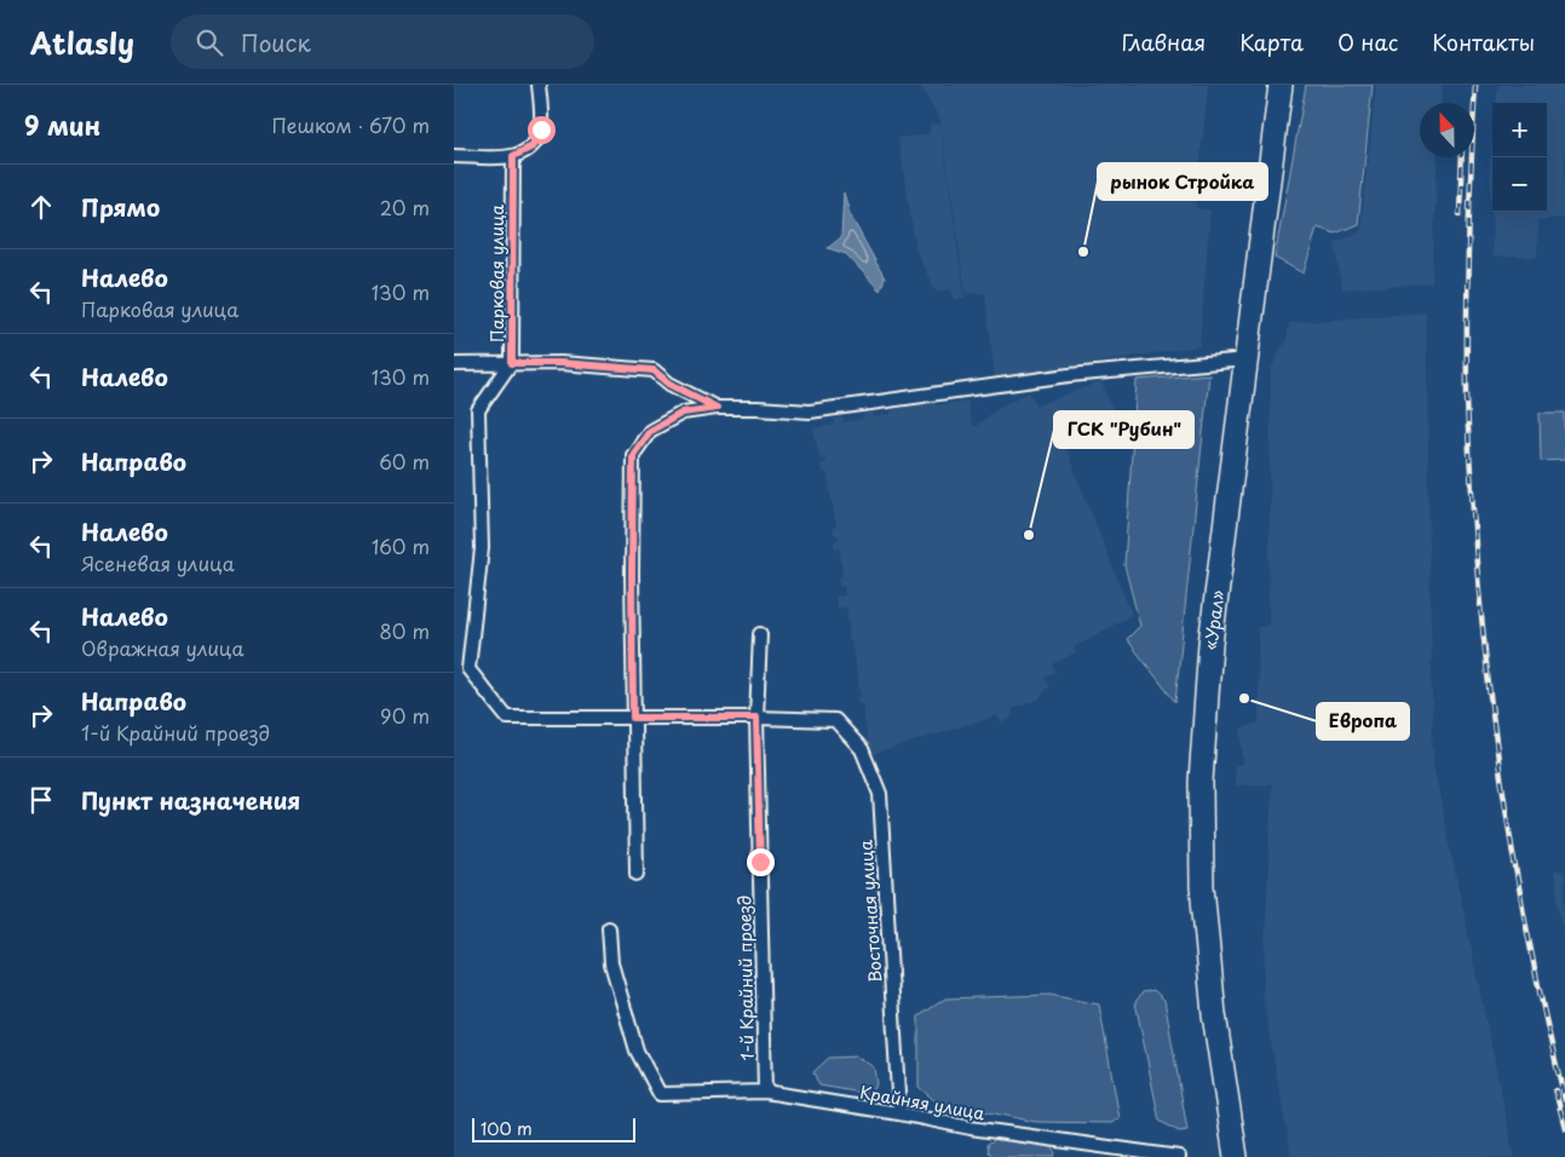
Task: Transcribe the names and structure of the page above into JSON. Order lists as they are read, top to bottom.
{
  "streets": {
    "highway": ["«Урал»"],
    "street": [
      "Парковая улица",
      "Восточная улица",
      "1-й Крайний проезд",
      "Крайняя улица"
    ]
  },
  "crossings": [
    ["Восточная улица", "1-й Крайний проезд"],
    ["Восточная улица", "Крайняя улица"],
    ["1-й Крайний проезд", "Крайняя улица"]
  ],
  "places": ["рынок Стройка", "ГСК \"Рубин\"", "Европа"],
  "scale_bar": "100 m",
  "north": "top",
  "page": {
    "header": "Atlasly",
    "search": "Поиск",
    "nav": [
      "Главная",
      "Карта",
      "О нас",
      "Контакты"
    ],
    "heading": ["9 мин", "Пешком · 670 m"],
    "map_buttons": ["+", "−"],
    "list": [
      ["Прямо", "20 m"],
      ["Налево", "Парковая улица", "130 m"],
      ["Налево", "130 m"],
      ["Направо", "60 m"],
      ["Налево", "Ясеневая улица", "160 m"],
      ["Налево", "Овражная улица", "80 m"],
      ["Направо", "1-й Крайний проезд", "90 m"],
      "Пункт назначения"
    ],
    "scale": "100 m"
  }
}
